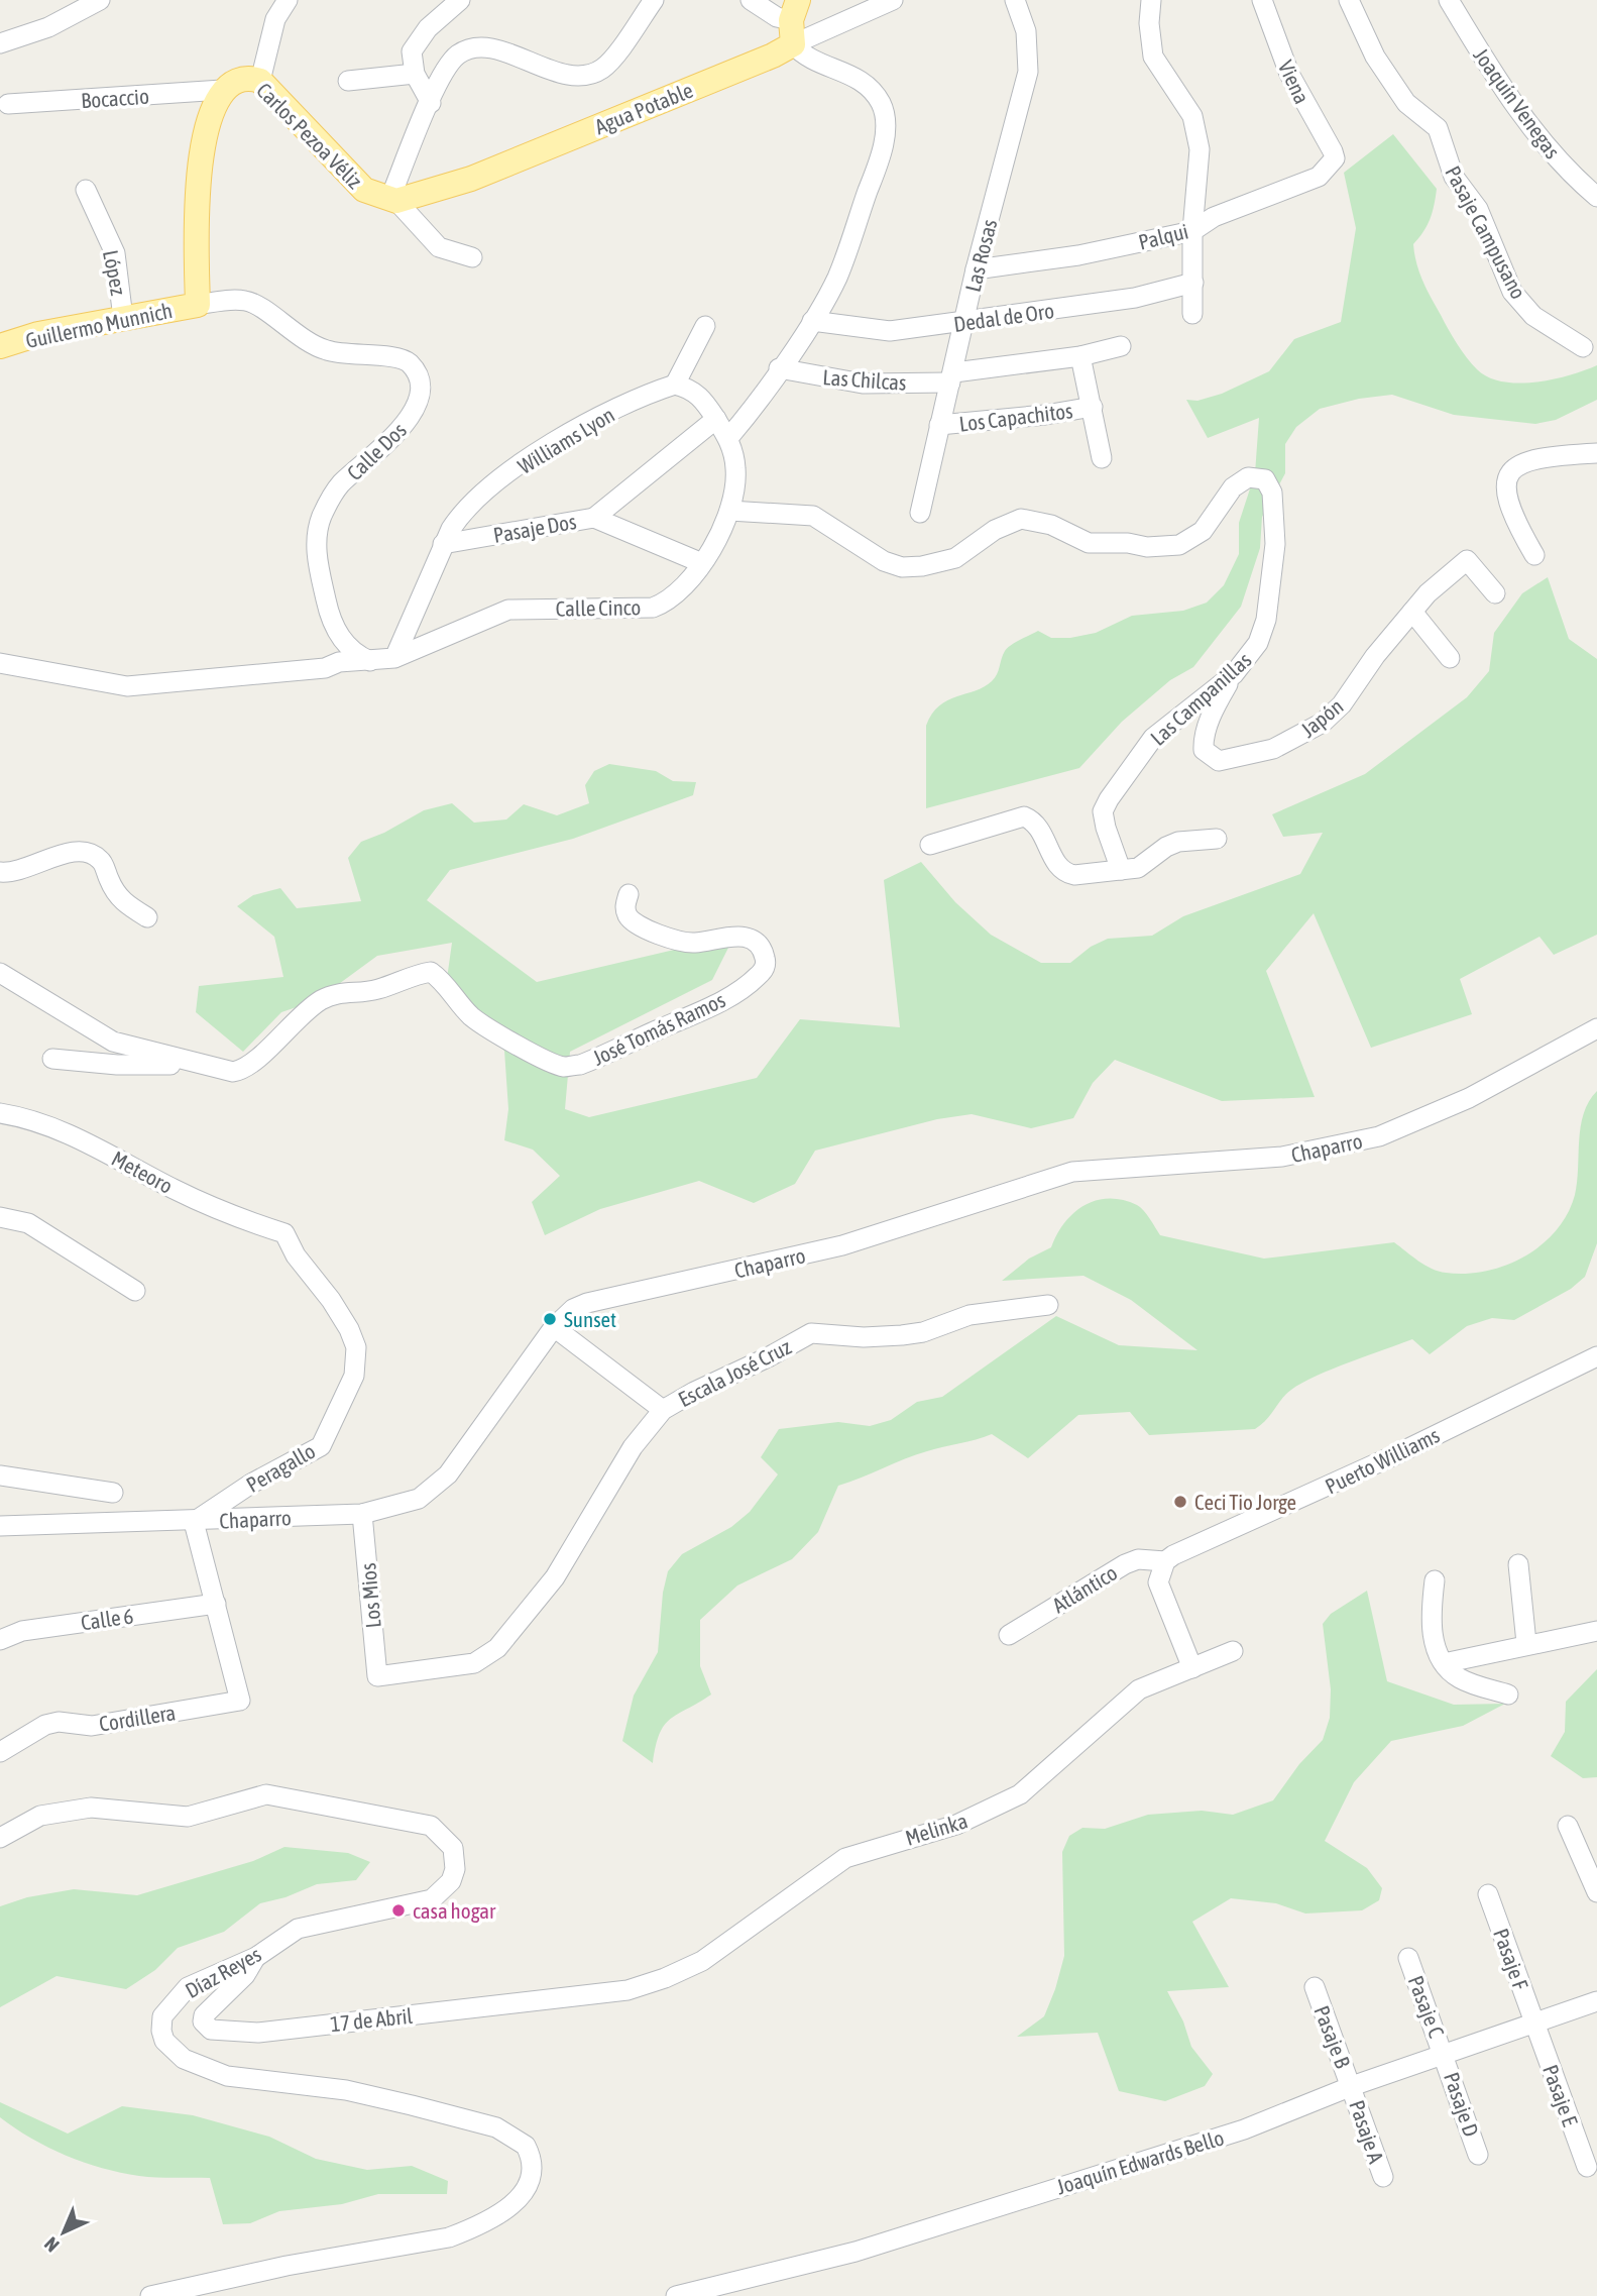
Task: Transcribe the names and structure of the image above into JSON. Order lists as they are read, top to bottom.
{
  "streets": {
    "main road": ["Agua Potable", "Carlos Pezoa Véliz", "Guillermo Munnich"],
    "street": [
      "Viena",
      "Bocaccio",
      "Joaquín Venegas",
      "Pasaje Campusano",
      "Palqui",
      "Las Rosas",
      "López",
      "Dedal de Oro",
      "Las Chilcas",
      "Los Capachitos",
      "Williams Lyon",
      "Calle Dos",
      "Pasaje Dos",
      "Calle Cinco",
      "Las Campanillas",
      "Japón",
      "José Tomás Ramos",
      "Chaparro",
      "Meteoro",
      "Escala José Cruz",
      "Puerto Williams",
      "Peragallo",
      "Atlántico",
      "Los Mios",
      "Calle 6",
      "Cordillera",
      "Melinka",
      "Pasaje F",
      "Díaz Reyes",
      "Pasaje C",
      "17 de Abril",
      "Pasaje B",
      "Pasaje E",
      "Pasaje D",
      "Pasaje A",
      "Joaquín Edwards Bello"
    ]
  },
  "crossings": [
    ["Viena", "Palqui"],
    ["Bocaccio", "Carlos Pezoa Véliz"],
    ["Agua Potable", "Carlos Pezoa Véliz"],
    ["Carlos Pezoa Véliz", "Guillermo Munnich"],
    ["Carlos Pezoa Véliz", "Calle Dos"],
    ["Palqui", "Las Rosas"],
    ["Las Rosas", "Dedal de Oro"],
    ["Las Rosas", "Las Chilcas"],
    ["Las Rosas", "Los Capachitos"],
    ["López", "Guillermo Munnich"],
    ["Guillermo Munnich", "Calle Dos"],
    ["Williams Lyon", "Pasaje Dos"],
    ["Williams Lyon", "Calle Cinco"],
    ["Pasaje Dos", "Calle Cinco"],
    ["Calle Cinco", "Las Campanillas"],
    ["Las Campanillas", "Japón"],
    ["Chaparro", "Peragallo"],
    ["Chaparro", "Los Mios"],
    ["Meteoro", "Peragallo"],
    ["Escala José Cruz", "Los Mios"],
    ["Puerto Williams", "Atlántico"],
    ["Calle 6", "Cordillera"],
    ["Melinka", "17 de Abril"],
    ["Pasaje F", "Pasaje E"],
    ["Pasaje F", "Joaquín Edwards Bello"],
    ["Díaz Reyes", "17 de Abril"],
    ["Pasaje C", "Pasaje D"],
    ["Pasaje C", "Joaquín Edwards Bello"],
    ["Pasaje B", "Pasaje A"],
    ["Pasaje B", "Joaquín Edwards Bello"],
    ["Pasaje E", "Joaquín Edwards Bello"],
    ["Pasaje D", "Joaquín Edwards Bello"],
    ["Pasaje A", "Joaquín Edwards Bello"]
  ],
  "places": ["Sunset", "Ceci Tio Jorge", "casa hogar"],
  "north": "bottom left"
}
